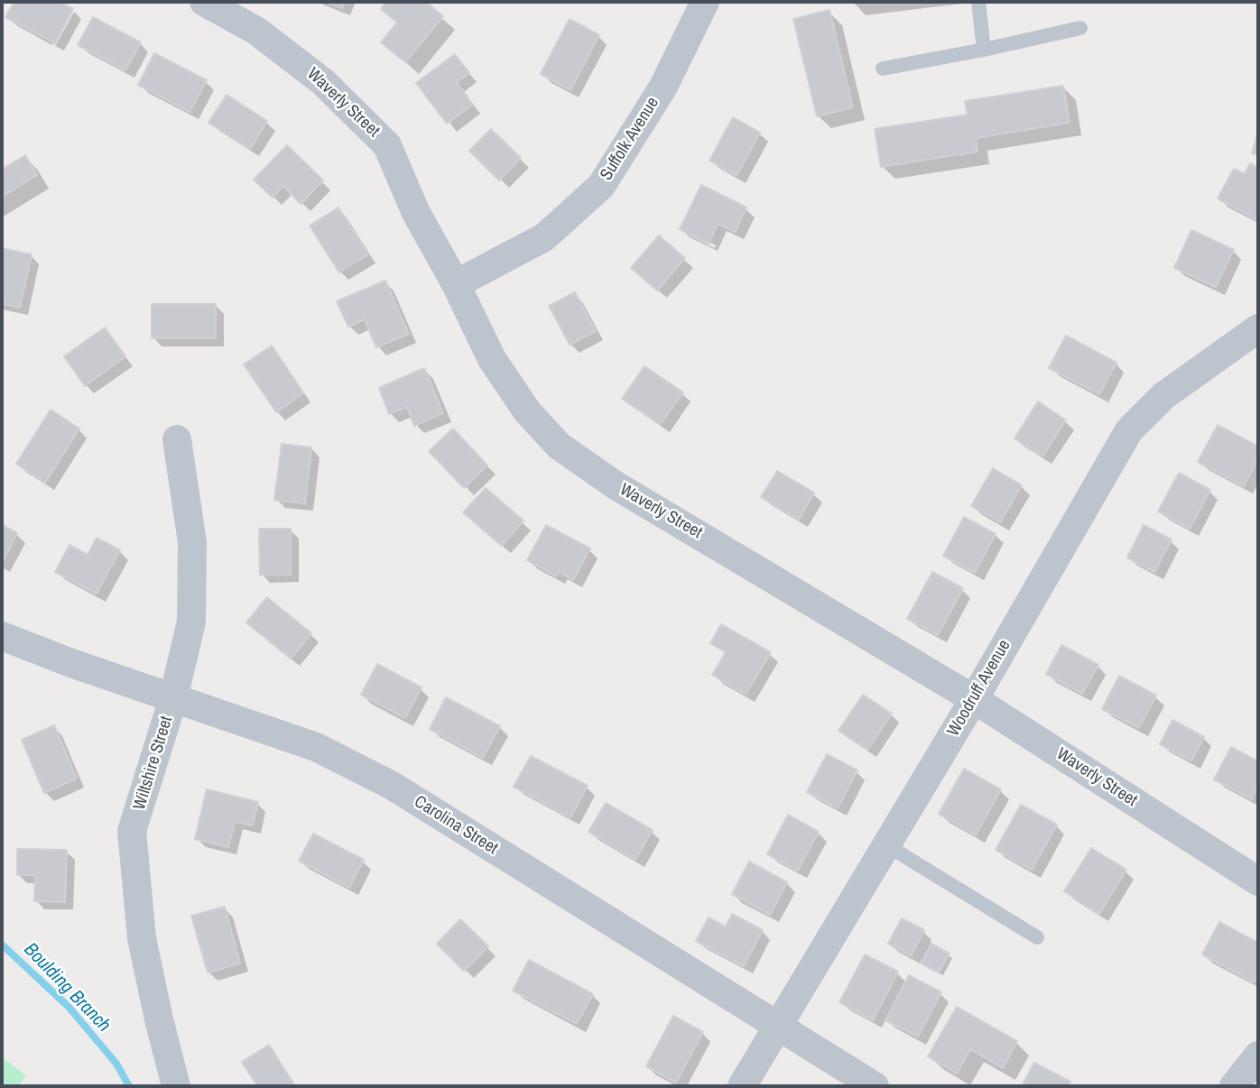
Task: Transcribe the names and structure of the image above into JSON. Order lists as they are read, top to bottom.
{
  "streets": {
    "street": [
      "Waverly Street",
      "Suffolk Avenue",
      "Woodruff Avenue",
      "Wiltshire Street",
      "Carolina Street"
    ]
  },
  "crossings": [
    ["Waverly Street", "Suffolk Avenue"],
    ["Waverly Street", "Woodruff Avenue"],
    ["Woodruff Avenue", "Carolina Street"],
    ["Wiltshire Street", "Carolina Street"]
  ],
  "water": ["Boulding Branch"]
}
